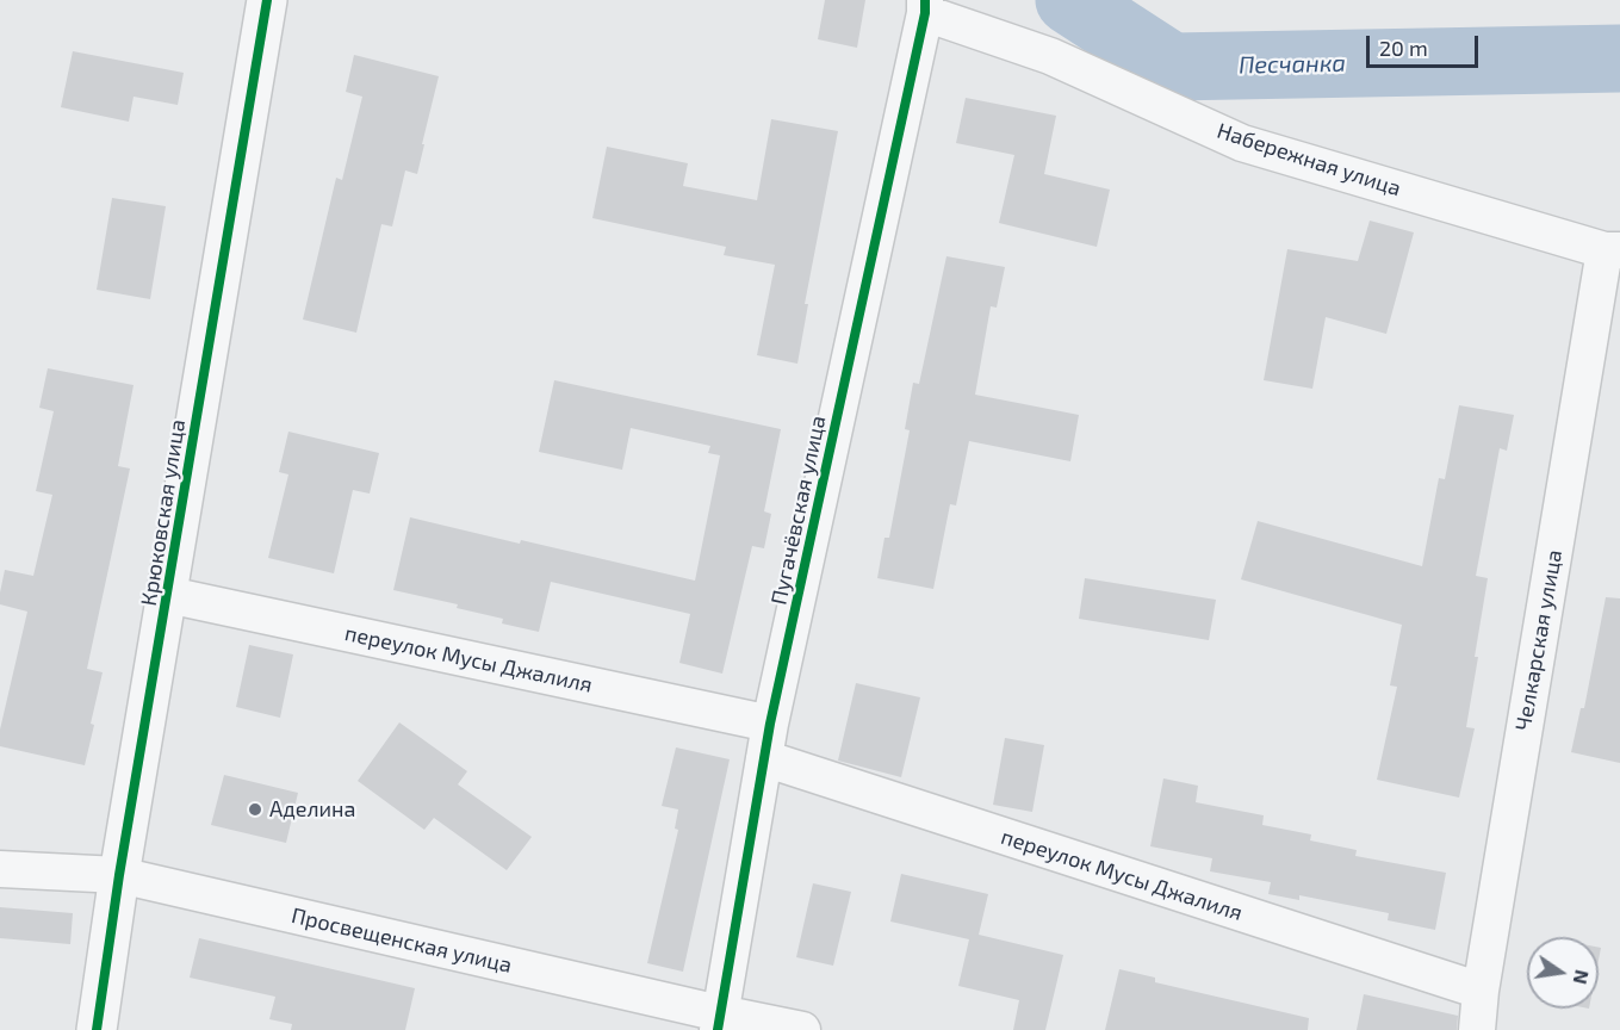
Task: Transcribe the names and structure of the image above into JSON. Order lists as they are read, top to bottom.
{
  "streets": {
    "street": [
      "Набережная улица",
      "Пугачёвская улица",
      "Крюковская улица",
      "Челкарская улица",
      "переулок Мусы Джалиля",
      "Просвещенская улица"
    ]
  },
  "crossings": [
    ["Набережная улица", "Пугачёвская улица"],
    ["Набережная улица", "Челкарская улица"],
    ["Пугачёвская улица", "переулок Мусы Джалиля"],
    ["Пугачёвская улица", "Просвещенская улица"],
    ["Крюковская улица", "переулок Мусы Джалиля"],
    ["Крюковская улица", "Просвещенская улица"],
    ["Челкарская улица", "переулок Мусы Джалиля"]
  ],
  "water": ["Песчанка"],
  "places": ["Аделина"],
  "scale_bar": "20 m",
  "north": "right"
}
